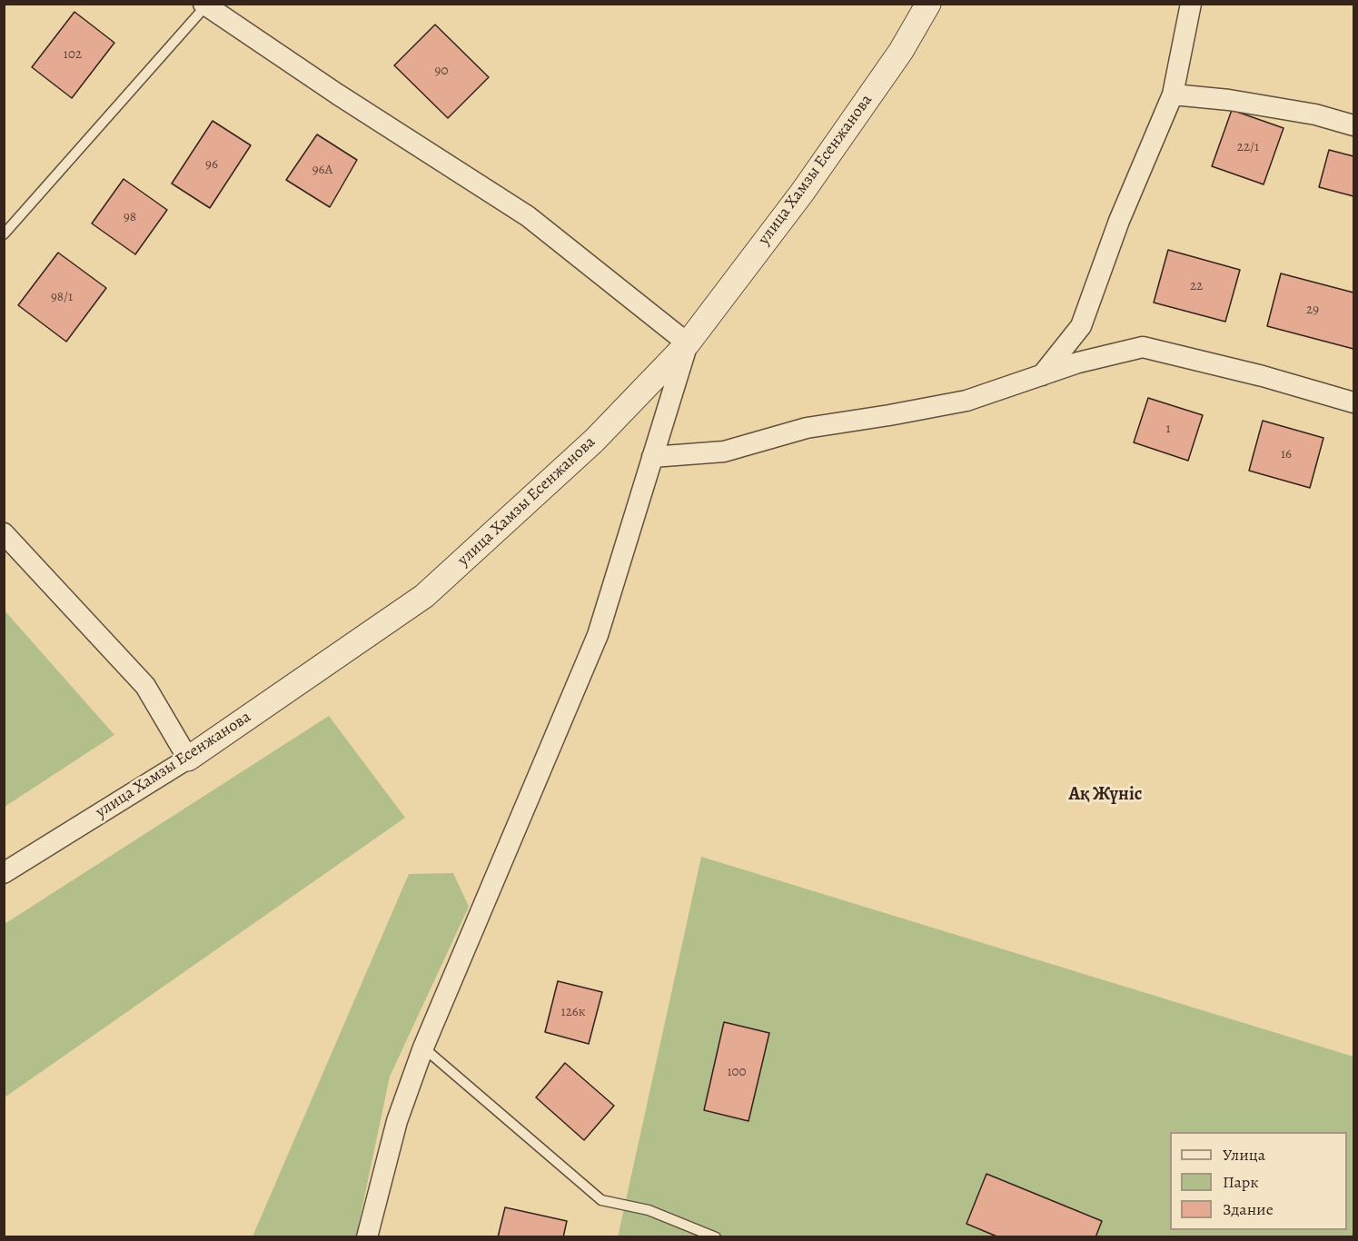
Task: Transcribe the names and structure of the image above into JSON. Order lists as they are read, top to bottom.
{
  "streets": {
    "street": ["улица Хамзы Есенжанова"]
  },
  "districts": ["Ақ Жүніс"],
  "house_numbers": [
    "102",
    "90",
    "22/1",
    "96",
    "96А",
    "98",
    "22",
    "98/1",
    "29",
    "1",
    "16",
    "126к",
    "100"
  ],
  "legend": ["Улица", "Парк", "Здание"]
}
